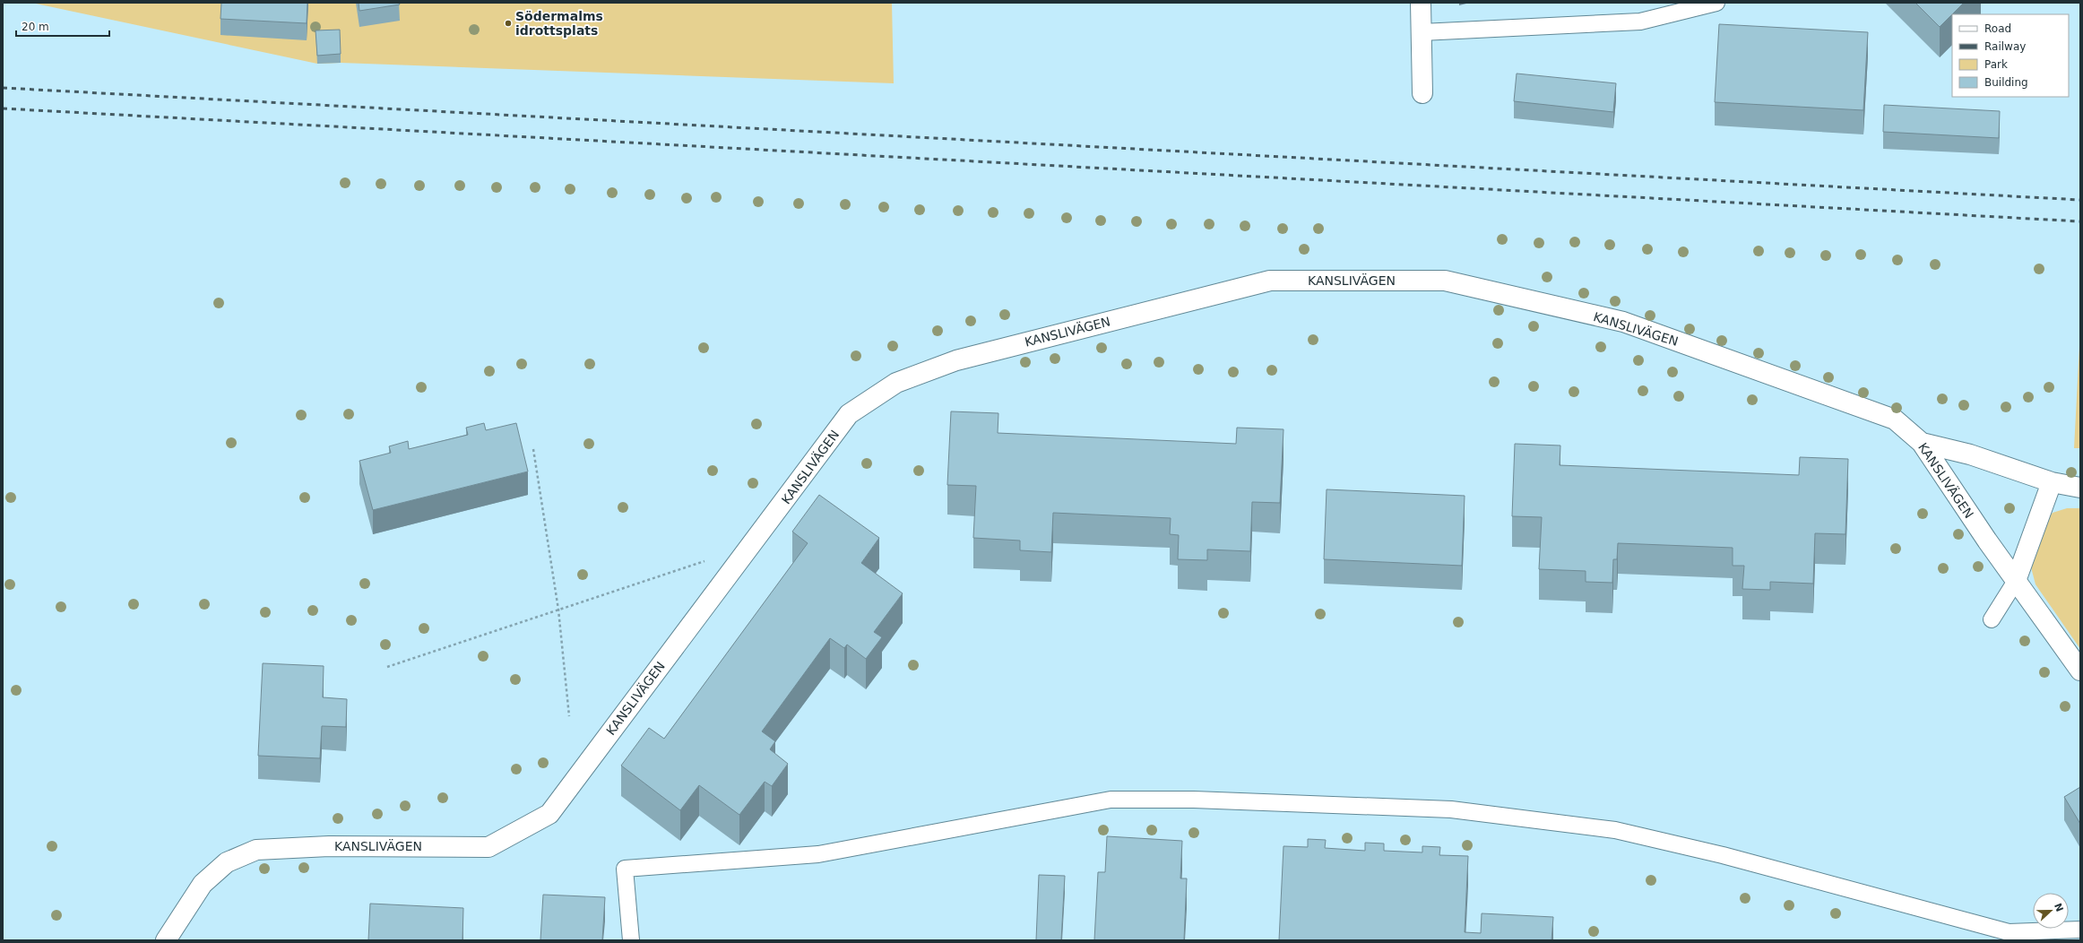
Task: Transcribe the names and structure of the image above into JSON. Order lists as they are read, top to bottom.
{
  "streets": {
    "street": ["KANSLIVÄGEN"]
  },
  "places": ["Södermalms idrottsplats"],
  "legend": [
    "Road",
    "Railway",
    "Park",
    "Building"
  ],
  "scale_bar": "20 m",
  "north": "right"
}
